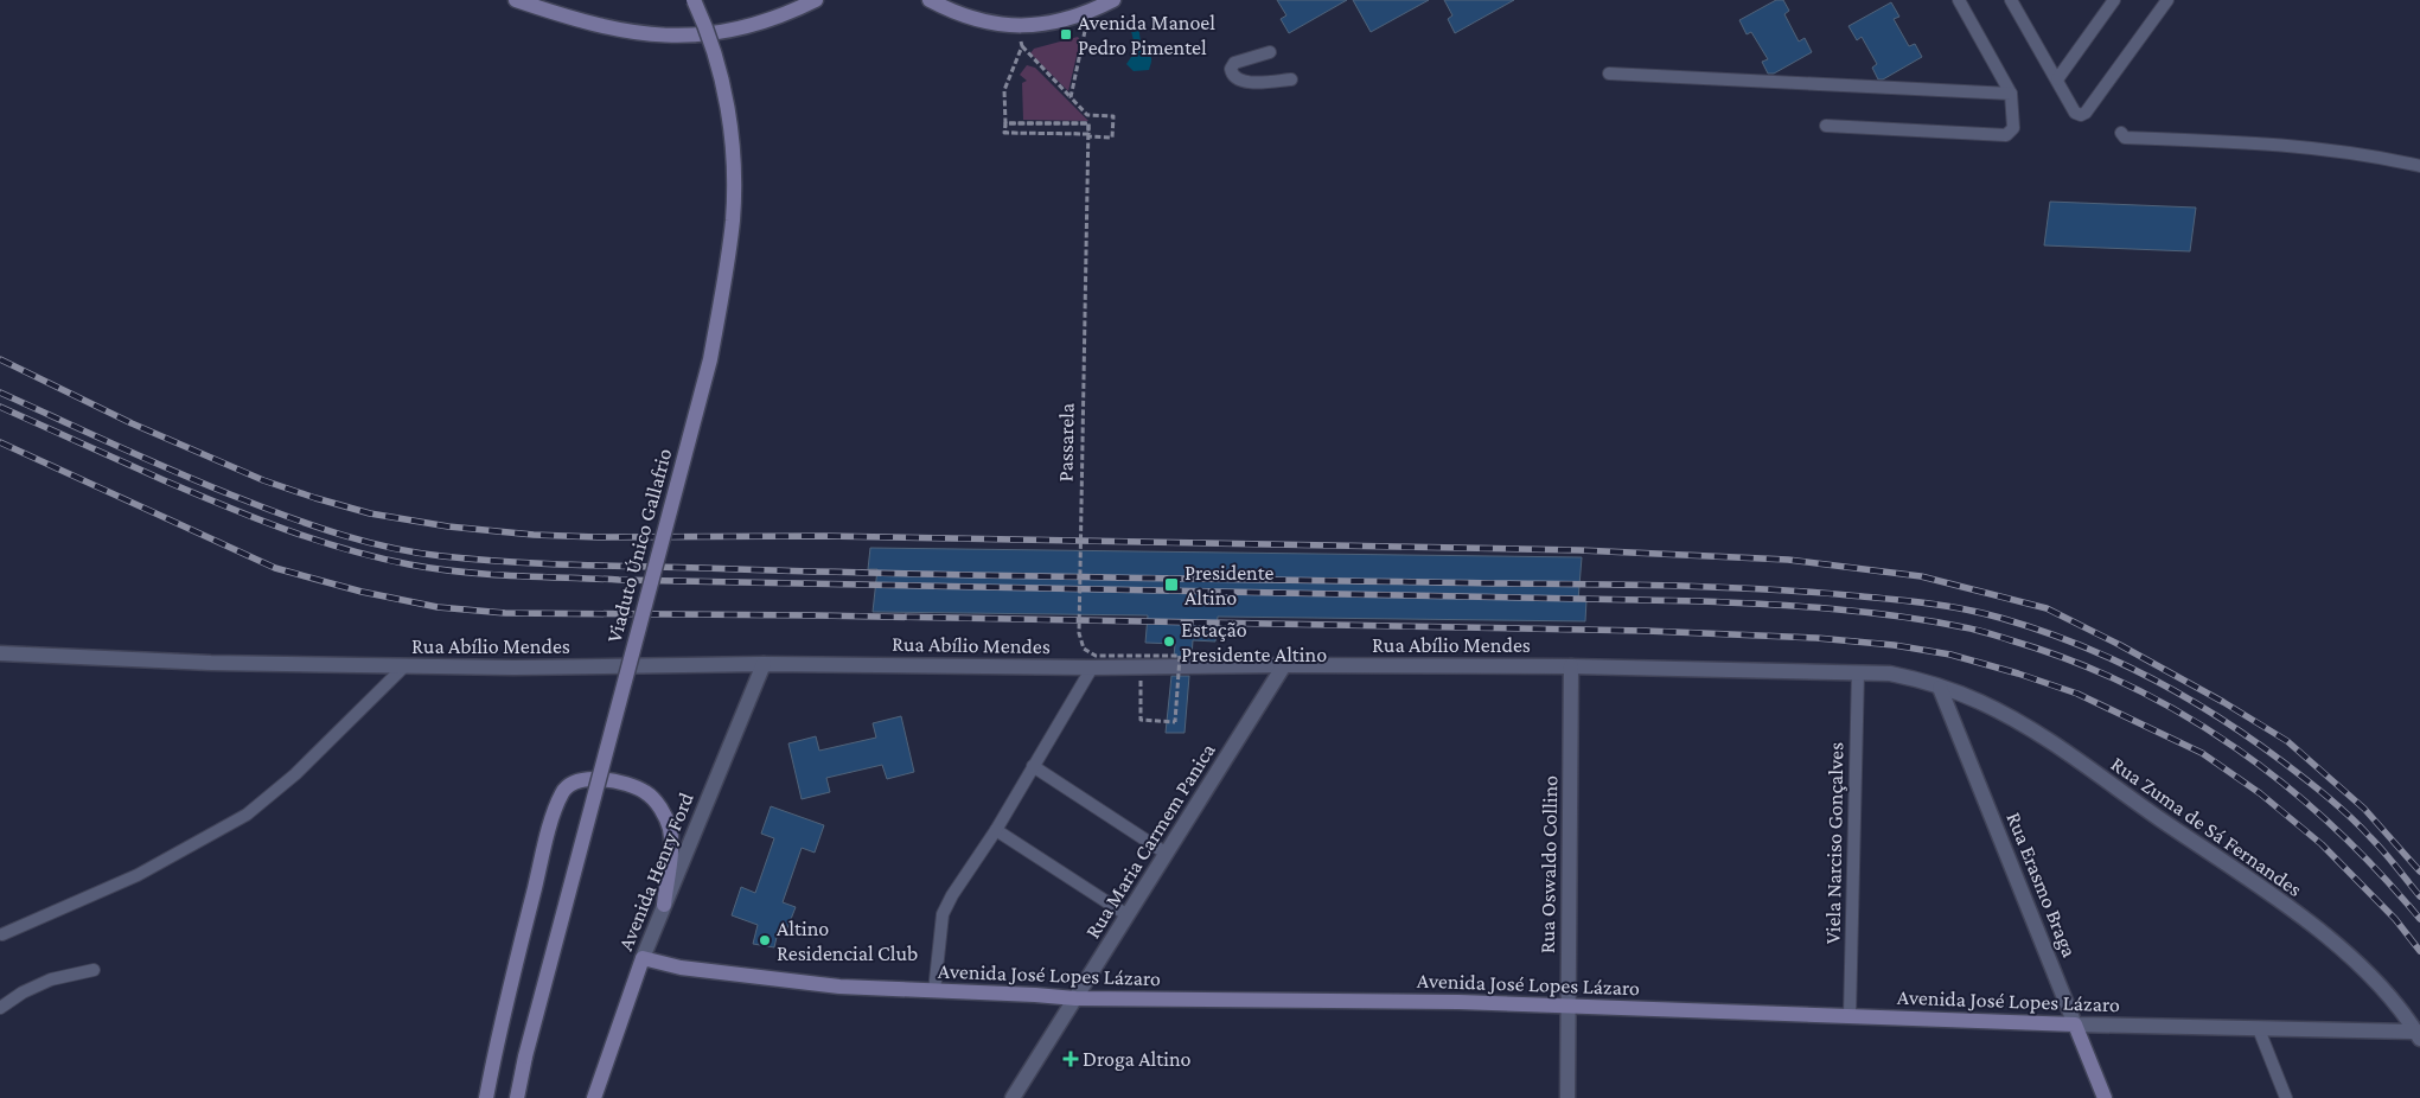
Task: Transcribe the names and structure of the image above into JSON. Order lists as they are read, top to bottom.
{
  "streets": {
    "main road": [
      "Viaduto Único Gallafrio",
      "Avenida Henry Ford",
      "Rua Erasmo Braga",
      "Avenida José Lopes Lázaro"
    ],
    "street": [
      "Rua Abílio Mendes",
      "Rua Zuma de Sá Fernandes",
      "Rua Maria Carmem Panica",
      "Rua Oswaldo Collino"
    ],
    "lane": ["Viela Narciso Gonçalves"],
    "path": ["Passarela"]
  },
  "crossings": [
    ["Passarela", "Rua Abílio Mendes"],
    ["Rua Abílio Mendes", "Rua Zuma de Sá Fernandes"],
    ["Rua Abílio Mendes", "Rua Maria Carmem Panica"],
    ["Rua Abílio Mendes", "Viela Narciso Gonçalves"],
    ["Rua Abílio Mendes", "Rua Oswaldo Collino"],
    ["Rua Abílio Mendes", "Avenida Henry Ford"],
    ["Rua Abílio Mendes", "Rua Erasmo Braga"],
    ["Rua Zuma de Sá Fernandes", "Rua Erasmo Braga"],
    ["Rua Zuma de Sá Fernandes", "Avenida José Lopes Lázaro"],
    ["Rua Maria Carmem Panica", "Avenida José Lopes Lázaro"],
    ["Viela Narciso Gonçalves", "Avenida José Lopes Lázaro"],
    ["Rua Oswaldo Collino", "Avenida José Lopes Lázaro"],
    ["Avenida Henry Ford", "Avenida José Lopes Lázaro"],
    ["Rua Erasmo Braga", "Avenida José Lopes Lázaro"]
  ],
  "places": {
    "transit": ["Avenida Manoel Pedro Pimentel", "Presidente Altino"],
    "other": ["Estação Presidente Altino", "Altino Residencial Club"],
    "health": ["Droga Altino"]
  }
}
